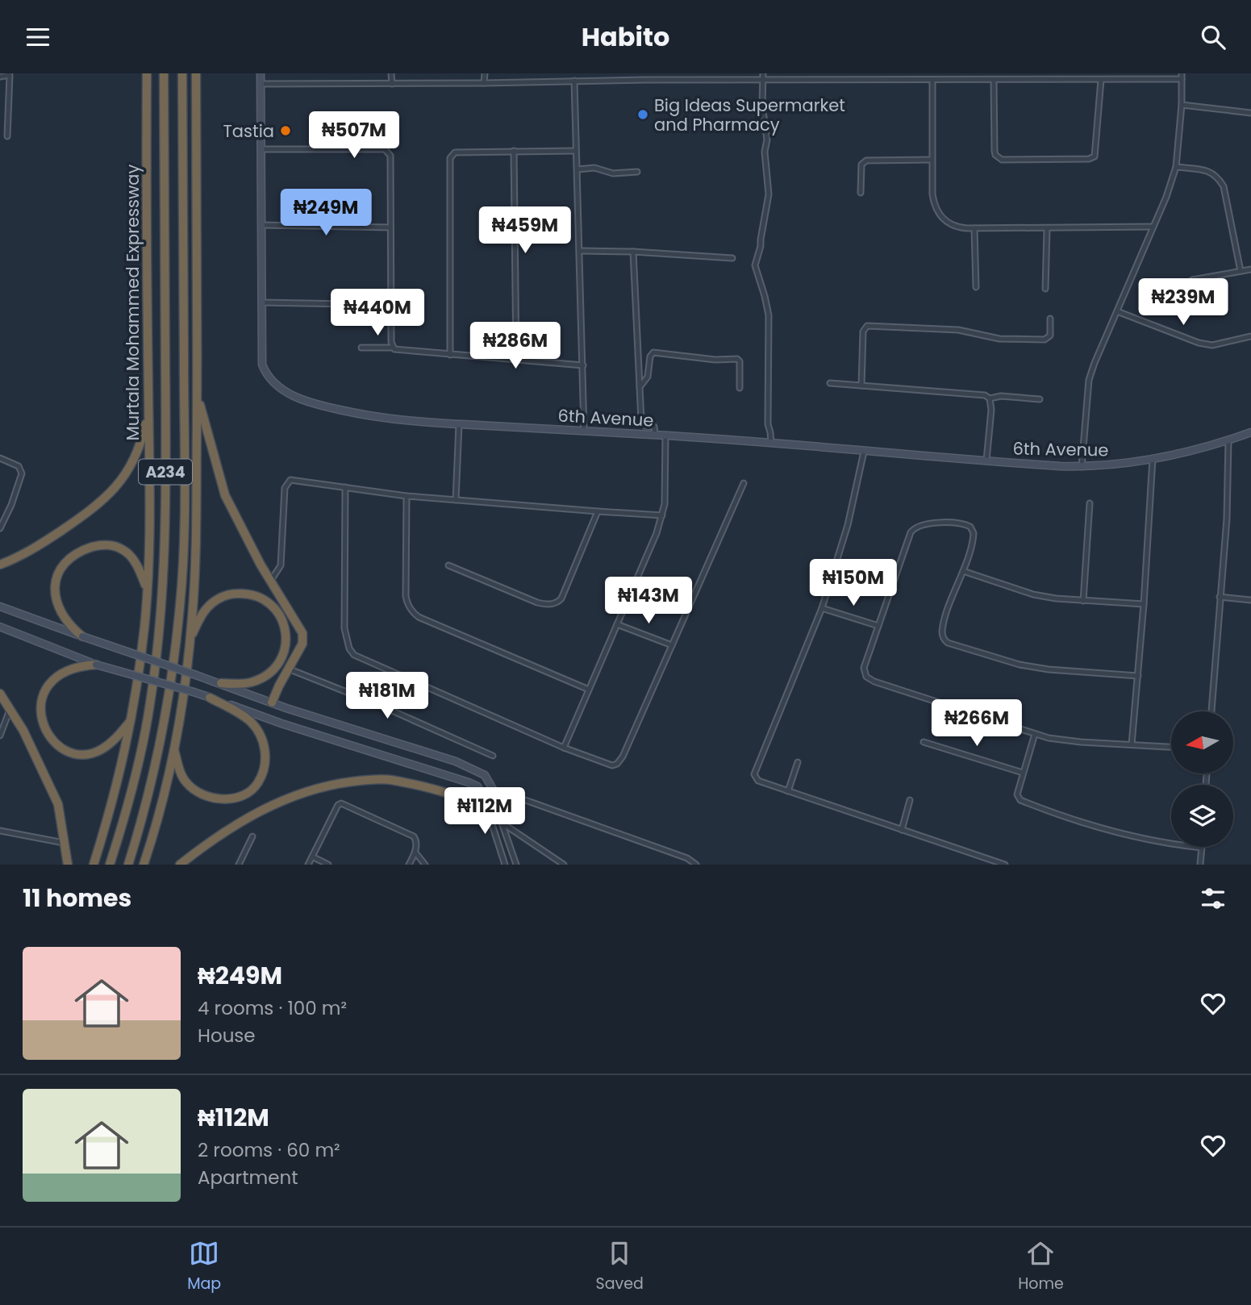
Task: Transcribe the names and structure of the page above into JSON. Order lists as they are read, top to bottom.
{
  "streets": {
    "highway": ["Murtala Mohammed Expressway", "A234"],
    "street": ["6th Avenue"]
  },
  "places": ["Big Ideas Supermarket and Pharmacy", "Tastia"],
  "north": "left",
  "page": {
    "header": "Habito",
    "price": [
      "₦507M",
      "₦249M",
      "₦459M",
      "₦239M",
      "₦440M",
      "₦286M",
      "₦150M",
      "₦143M",
      "₦181M",
      "₦266M",
      "₦112M"
    ],
    "heading": "11 homes",
    "list": [
      {
        "name": "₦249M",
        "note": "4 rooms · 100 m² · House"
      },
      {
        "name": "₦112M",
        "note": "2 rooms · 60 m² · Apartment"
      }
    ],
    "tabs": ["Map", "Saved", "Home"]
  }
}
